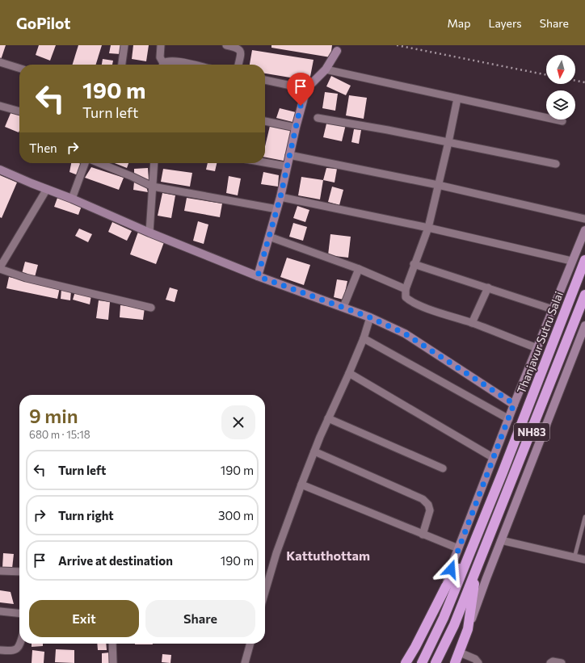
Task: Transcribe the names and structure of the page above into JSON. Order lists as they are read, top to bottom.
{
  "streets": {
    "highway": ["Thanjavur Sutru Salai", "NH83"]
  },
  "crossings": [
    ["Thanjavur Sutru Salai", "NH83"]
  ],
  "districts": ["Kattuthottam"],
  "north": "bottom",
  "page": {
    "header": "GoPilot",
    "nav": ["Map", "Layers", "Share"],
    "turn": ["190 m", "Turn left"],
    "then": "Then",
    "heading": ["9 min", "680 m · 15:18"],
    "list": [
      {
        "name": "Turn left",
        "value": "190 m"
      },
      {
        "name": "Turn right",
        "value": "300 m"
      },
      {
        "name": "Arrive at destination",
        "value": "190 m"
      }
    ],
    "buttons": ["Exit", "Share"]
  }
}
